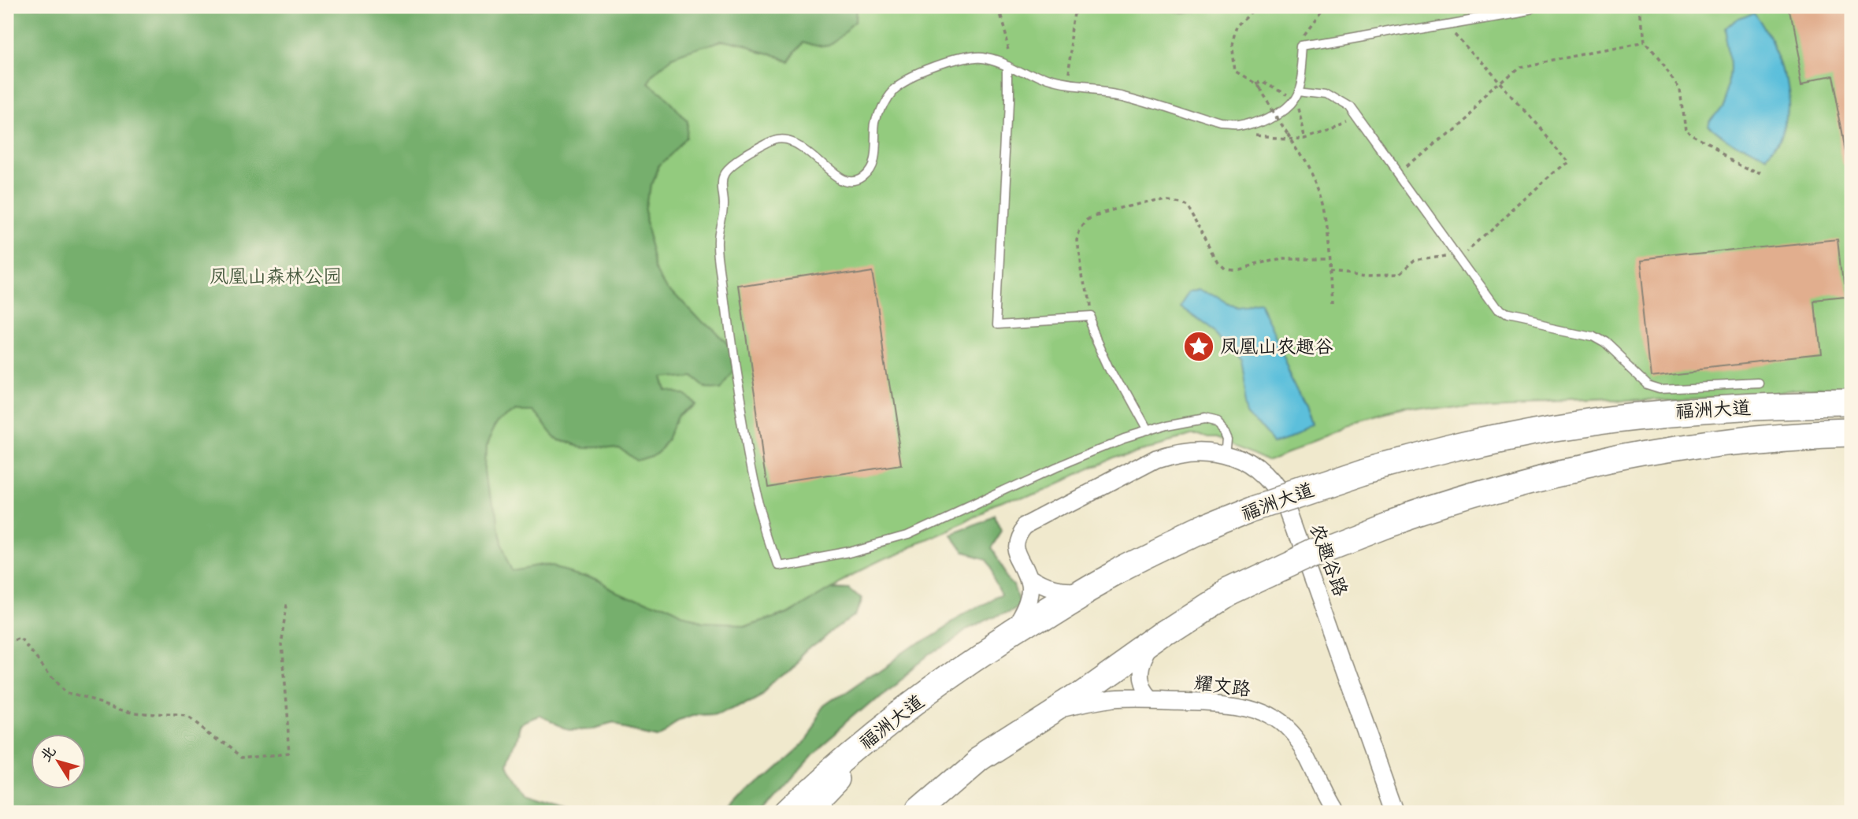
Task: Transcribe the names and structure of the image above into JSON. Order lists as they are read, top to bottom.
{
  "streets": {
    "main road": ["福洲大道"],
    "street": ["农趣谷路", "耀文路"]
  },
  "crossings": [
    ["福洲大道", "耀文路"]
  ],
  "parks": ["凤凰山森林公园"],
  "places": {
    "place": ["凤凰山农趣谷"]
  },
  "north": "top left"
}
